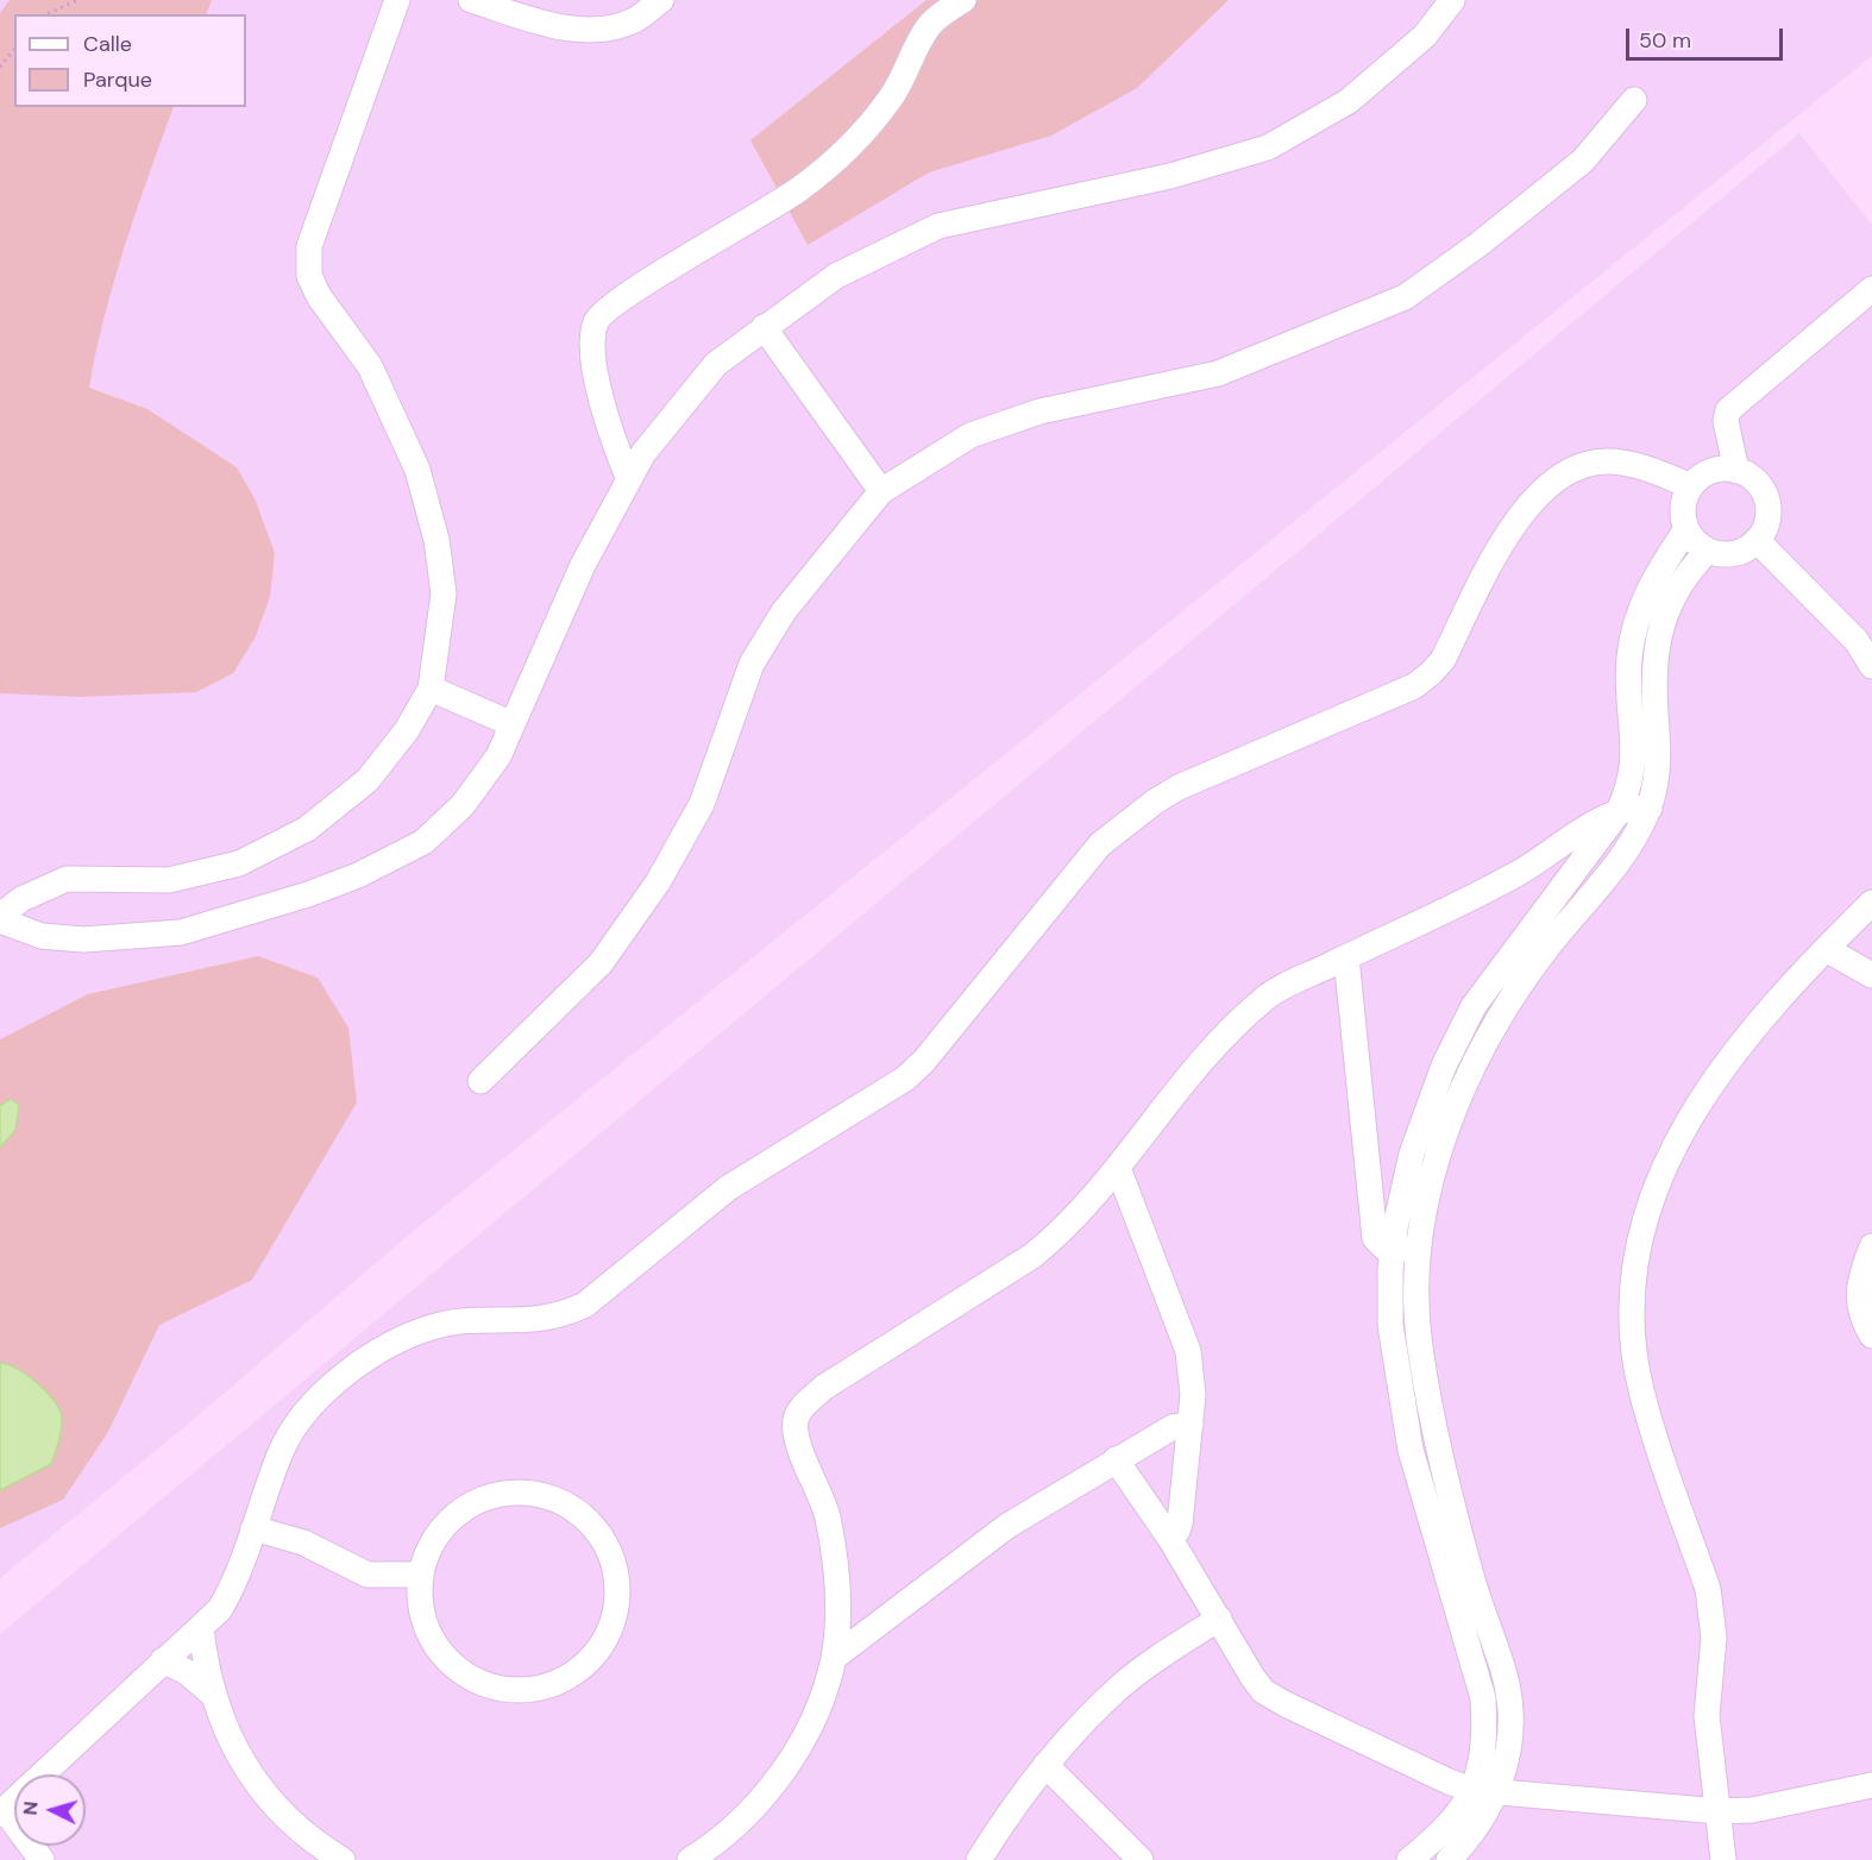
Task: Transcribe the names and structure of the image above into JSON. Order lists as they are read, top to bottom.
{
  "legend": ["Calle", "Parque"],
  "scale_bar": "50 m",
  "north": "left"
}
